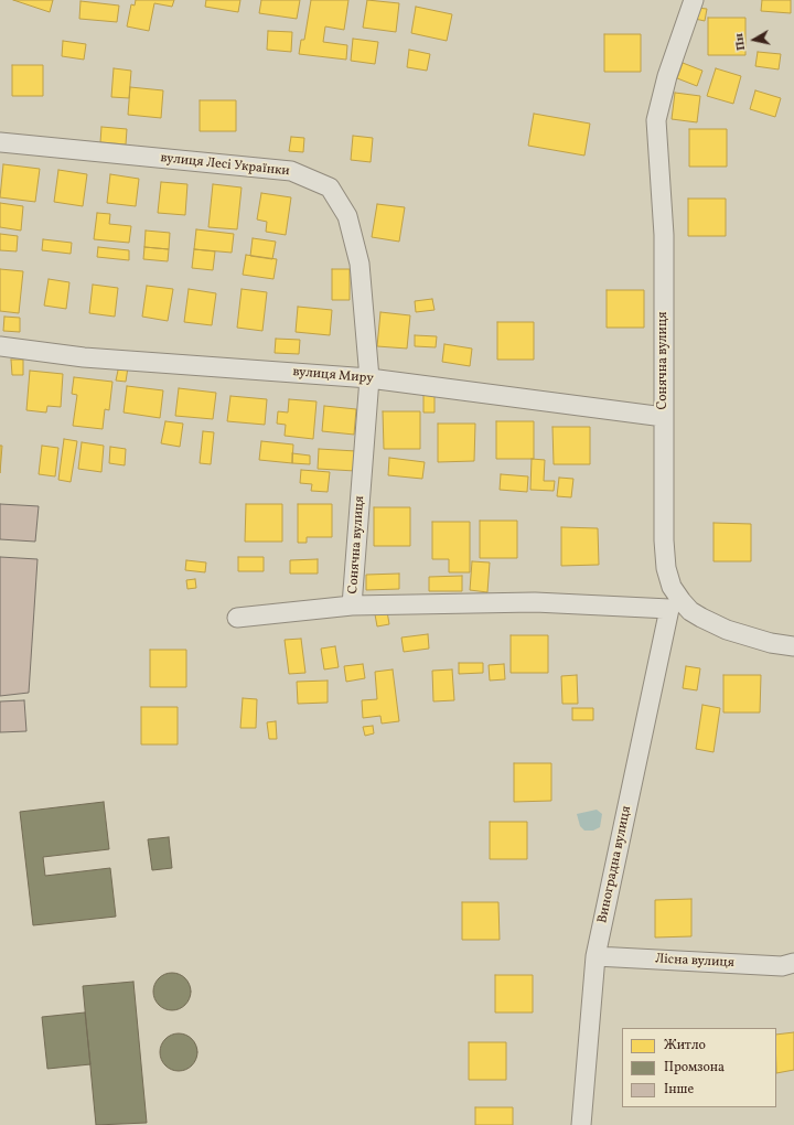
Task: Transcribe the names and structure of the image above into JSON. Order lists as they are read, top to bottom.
{
  "streets": {
    "street": [
      "вулиця Лесі Українки",
      "Сонячна вулиця",
      "вулиця Миру",
      "Виноградна вулиця",
      "Лісна вулиця"
    ]
  },
  "crossings": [
    ["вулиця Лесі Українки", "Сонячна вулиця"],
    ["вулиця Лесі Українки", "вулиця Миру"],
    ["Сонячна вулиця", "вулиця Миру"],
    ["Сонячна вулиця", "Виноградна вулиця"],
    ["Виноградна вулиця", "Лісна вулиця"]
  ],
  "legend": ["Житло", "Промзона", "Інше"],
  "north": "left"
}
